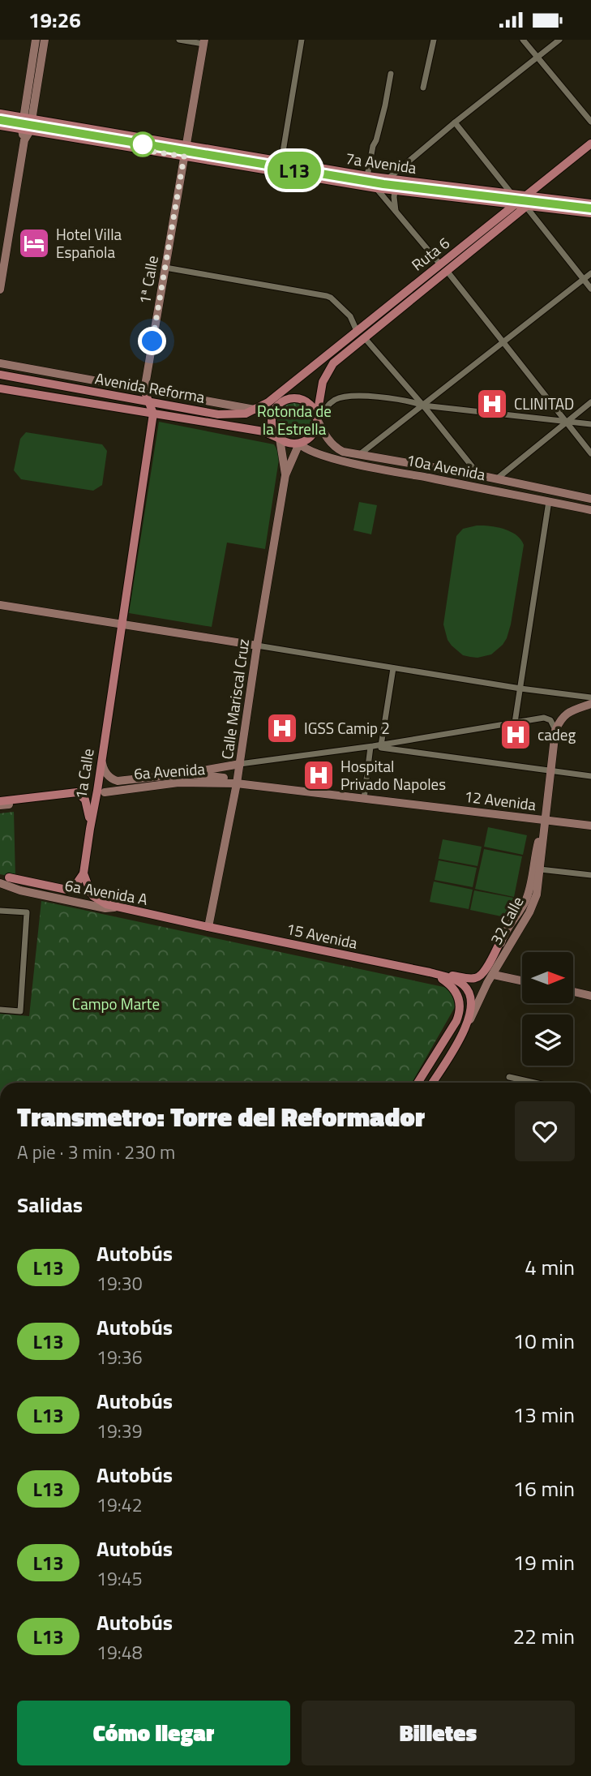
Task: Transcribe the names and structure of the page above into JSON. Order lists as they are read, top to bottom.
{
  "streets": {
    "main road": [
      "7a Avenida",
      "Ruta 6",
      "1ª Calle",
      "Avenida Reforma",
      "10a Avenida",
      "Calle Mariscal Cruz",
      "6a Avenida",
      "1a Calle",
      "12 Avenida",
      "6a Avenida A",
      "32 Calle",
      "15 Avenida"
    ]
  },
  "crossings": [
    ["7a Avenida", "Ruta 6"],
    ["7a Avenida", "1ª Calle"],
    ["Ruta 6", "Avenida Reforma"],
    ["Ruta 6", "10a Avenida"],
    ["Ruta 6", "Calle Mariscal Cruz"],
    ["1ª Calle", "Avenida Reforma"],
    ["Avenida Reforma", "10a Avenida"],
    ["Avenida Reforma", "Calle Mariscal Cruz"],
    ["10a Avenida", "Calle Mariscal Cruz"],
    ["Calle Mariscal Cruz", "6a Avenida"],
    ["Calle Mariscal Cruz", "12 Avenida"],
    ["Calle Mariscal Cruz", "6a Avenida A"],
    ["Calle Mariscal Cruz", "15 Avenida"],
    ["6a Avenida", "12 Avenida"],
    ["12 Avenida", "32 Calle"],
    ["6a Avenida A", "15 Avenida"],
    ["32 Calle", "15 Avenida"]
  ],
  "parks": ["Rotonda de la Estrella", "Campo Marte"],
  "places": {
    "hotel": ["Hotel Villa Española"],
    "hospital": [
      "CLINITAD",
      "IGSS Camip 2",
      "cadeg",
      "Hospital Privado Napoles"
    ]
  },
  "lines": ["bus line L13"],
  "north": "right",
  "page": {
    "status": "19:26",
    "on_map": "L13",
    "heading": [
      ["Transmetro: Torre del Reformador", "A pie · 3 min · 230 m"],
      "Salidas"
    ],
    "list": [
      {
        "mark": "L13",
        "name": "Autobús",
        "note": "19:30",
        "value": "4 min"
      },
      {
        "mark": "L13",
        "name": "Autobús",
        "note": "19:36",
        "value": "10 min"
      },
      {
        "mark": "L13",
        "name": "Autobús",
        "note": "19:39",
        "value": "13 min"
      },
      {
        "mark": "L13",
        "name": "Autobús",
        "note": "19:42",
        "value": "16 min"
      },
      {
        "mark": "L13",
        "name": "Autobús",
        "note": "19:45",
        "value": "19 min"
      },
      {
        "mark": "L13",
        "name": "Autobús",
        "note": "19:48",
        "value": "22 min"
      }
    ],
    "buttons": ["Cómo llegar", "Billetes"]
  }
}
